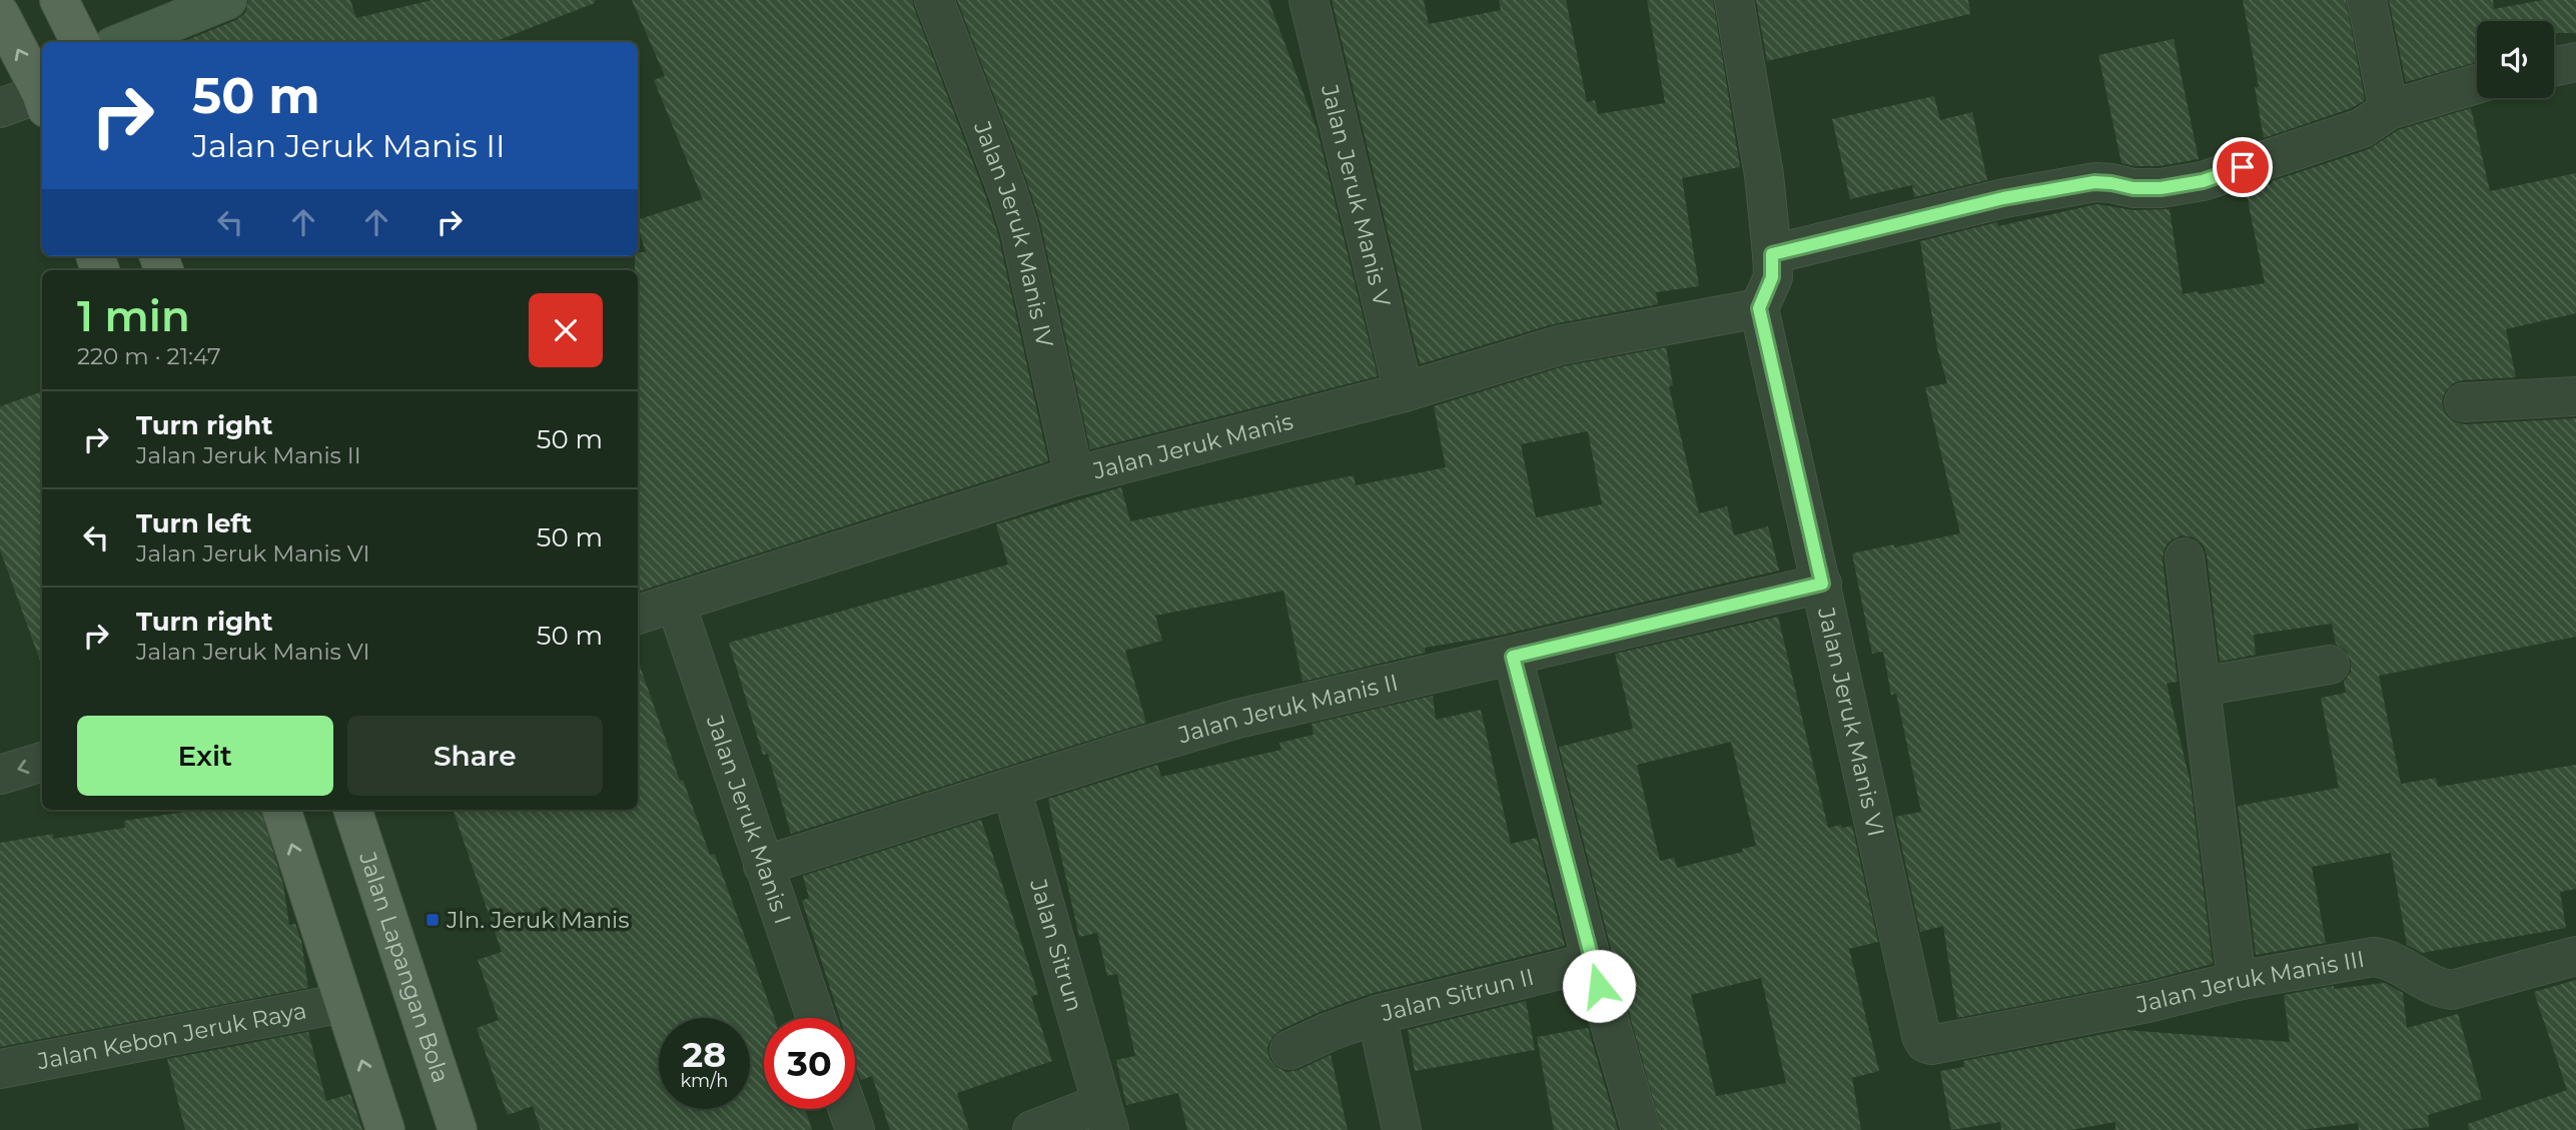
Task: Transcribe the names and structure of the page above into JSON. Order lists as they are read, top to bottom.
{
  "streets": {
    "main road": ["Jalan Lapangan Bola"],
    "street": [
      "Jalan Jeruk Manis V",
      "Jalan Jeruk Manis IV",
      "Jalan Jeruk Manis",
      "Jalan Jeruk Manis II",
      "Jalan Jeruk Manis VI",
      "Jalan Jeruk Manis I",
      "Jalan Sitrun",
      "Jalan Jeruk Manis III",
      "Jalan Sitrun II",
      "Jalan Kebon Jeruk Raya"
    ]
  },
  "crossings": [
    ["Jalan Jeruk Manis V", "Jalan Jeruk Manis"],
    ["Jalan Jeruk Manis IV", "Jalan Jeruk Manis"],
    ["Jalan Jeruk Manis", "Jalan Jeruk Manis VI"],
    ["Jalan Jeruk Manis", "Jalan Jeruk Manis I"],
    ["Jalan Jeruk Manis II", "Jalan Jeruk Manis VI"],
    ["Jalan Jeruk Manis II", "Jalan Jeruk Manis I"],
    ["Jalan Jeruk Manis II", "Jalan Sitrun"],
    ["Jalan Jeruk Manis VI", "Jalan Jeruk Manis III"]
  ],
  "places": {
    "transit": ["Jln. Jeruk Manis"]
  },
  "page": {
    "turn": ["50 m", "Jalan Jeruk Manis II"],
    "heading": ["1 min", "220 m · 21:47"],
    "list": [
      {
        "name": "Turn right",
        "note": "Jalan Jeruk Manis II",
        "value": "50 m"
      },
      {
        "name": "Turn left",
        "note": "Jalan Jeruk Manis VI",
        "value": "50 m"
      },
      {
        "name": "Turn right",
        "note": "Jalan Jeruk Manis VI",
        "value": "50 m"
      }
    ],
    "buttons": ["Exit", "Share"],
    "speed": "28 km/h",
    "limit": "30"
  }
}
